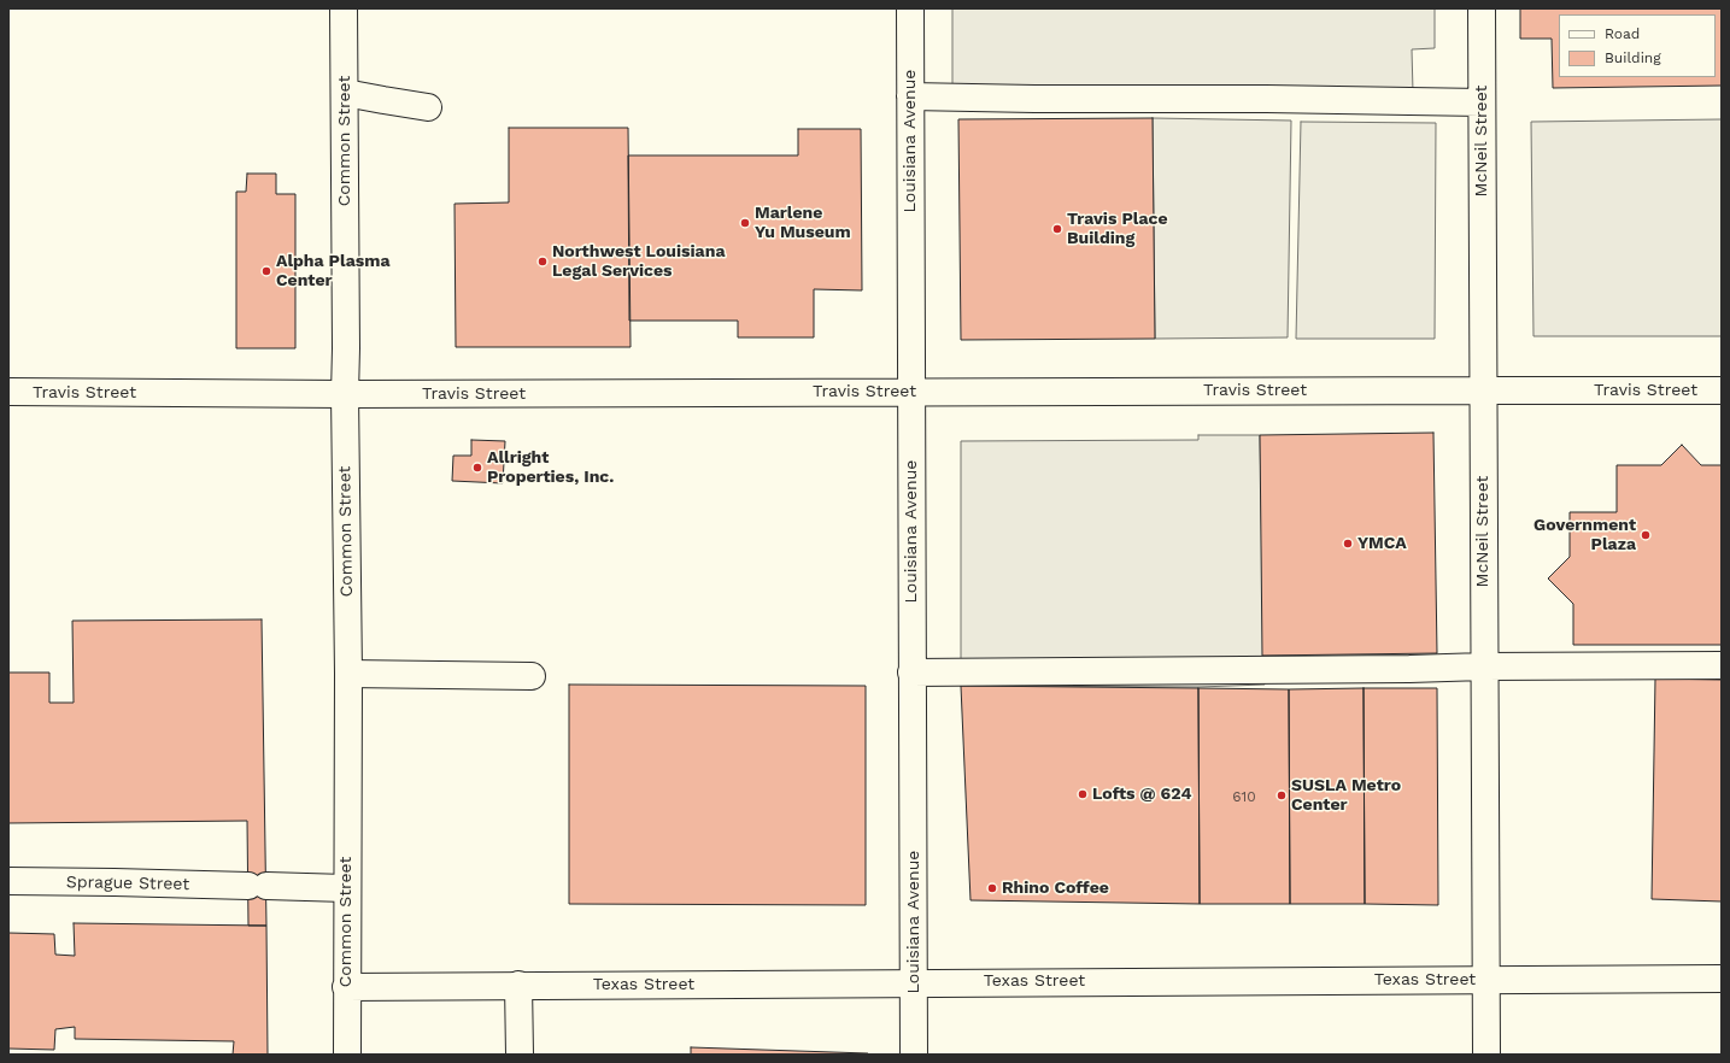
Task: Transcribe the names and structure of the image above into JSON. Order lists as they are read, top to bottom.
{
  "streets": {
    "street": [
      "Common Street",
      "Louisiana Avenue",
      "McNeil Street",
      "Travis Street",
      "Sprague Street",
      "Texas Street"
    ]
  },
  "crossings": [
    ["Common Street", "Travis Street"],
    ["Common Street", "Sprague Street"],
    ["Common Street", "Texas Street"],
    ["Louisiana Avenue", "Travis Street"],
    ["Louisiana Avenue", "Texas Street"],
    ["McNeil Street", "Travis Street"],
    ["McNeil Street", "Texas Street"]
  ],
  "places": [
    "Marlene Yu Museum",
    "Travis Place Building",
    "Northwest Louisiana Legal Services",
    "Alpha Plasma Center",
    "Allright Properties, Inc.",
    "Government Plaza",
    "YMCA",
    "Lofts @ 624",
    "SUSLA Metro Center",
    "Rhino Coffee"
  ],
  "house_numbers": ["610"],
  "legend": ["Road", "Building"]
}
